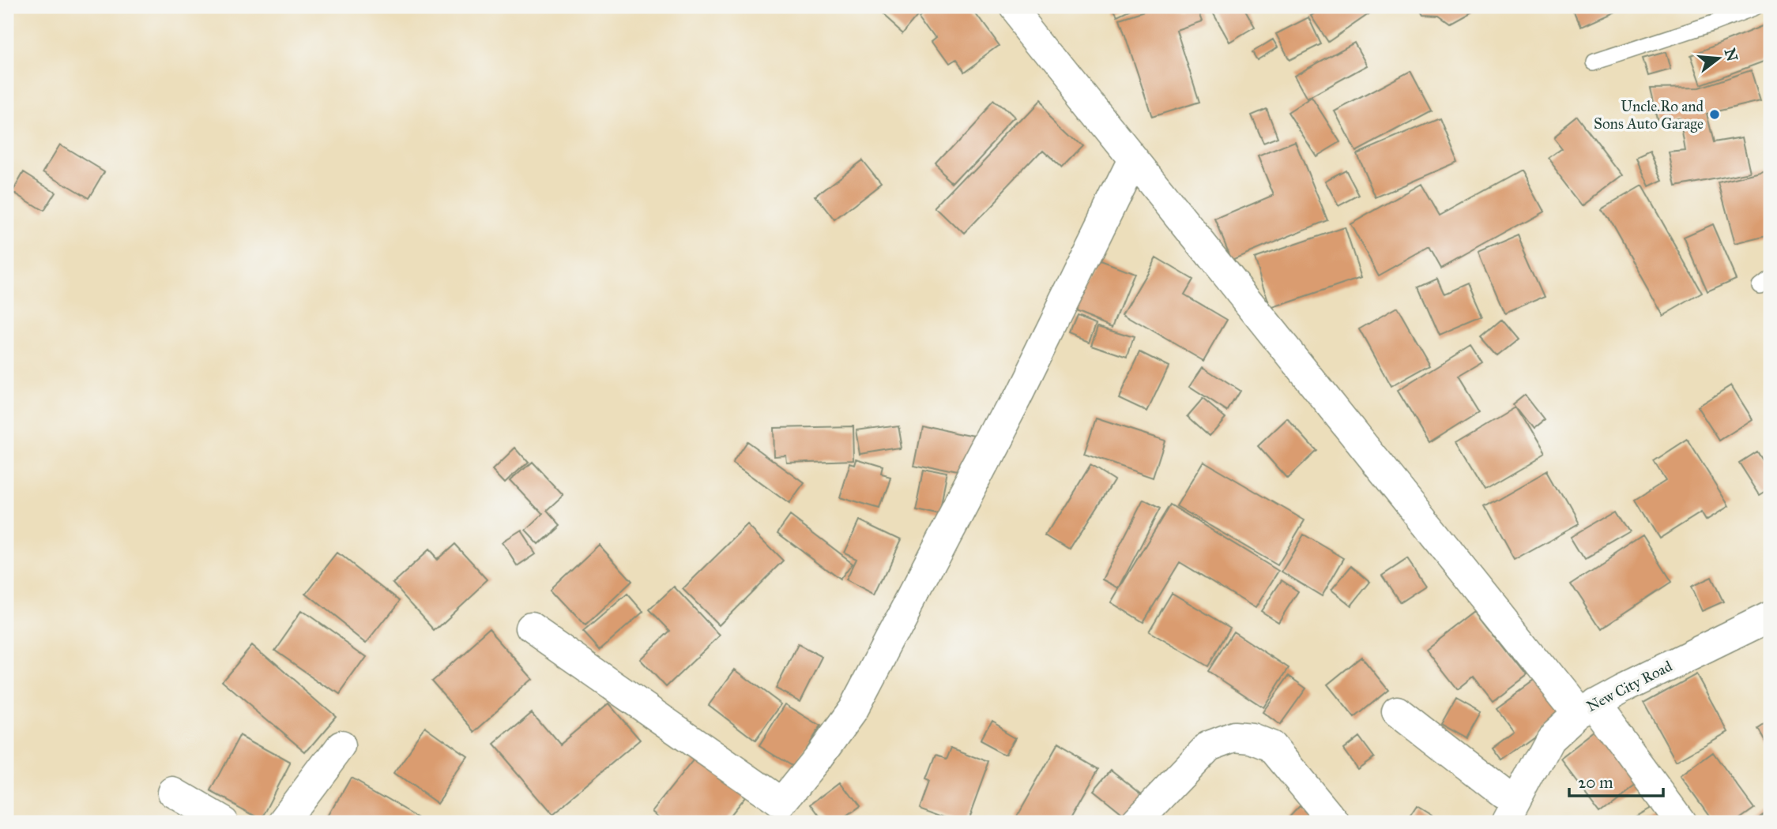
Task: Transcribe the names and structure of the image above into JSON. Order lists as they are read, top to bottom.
{
  "streets": {
    "street": ["New City Road"]
  },
  "places": ["Uncle.Ro and Sons Auto Garage"],
  "scale_bar": "20 m",
  "north": "right"
}
